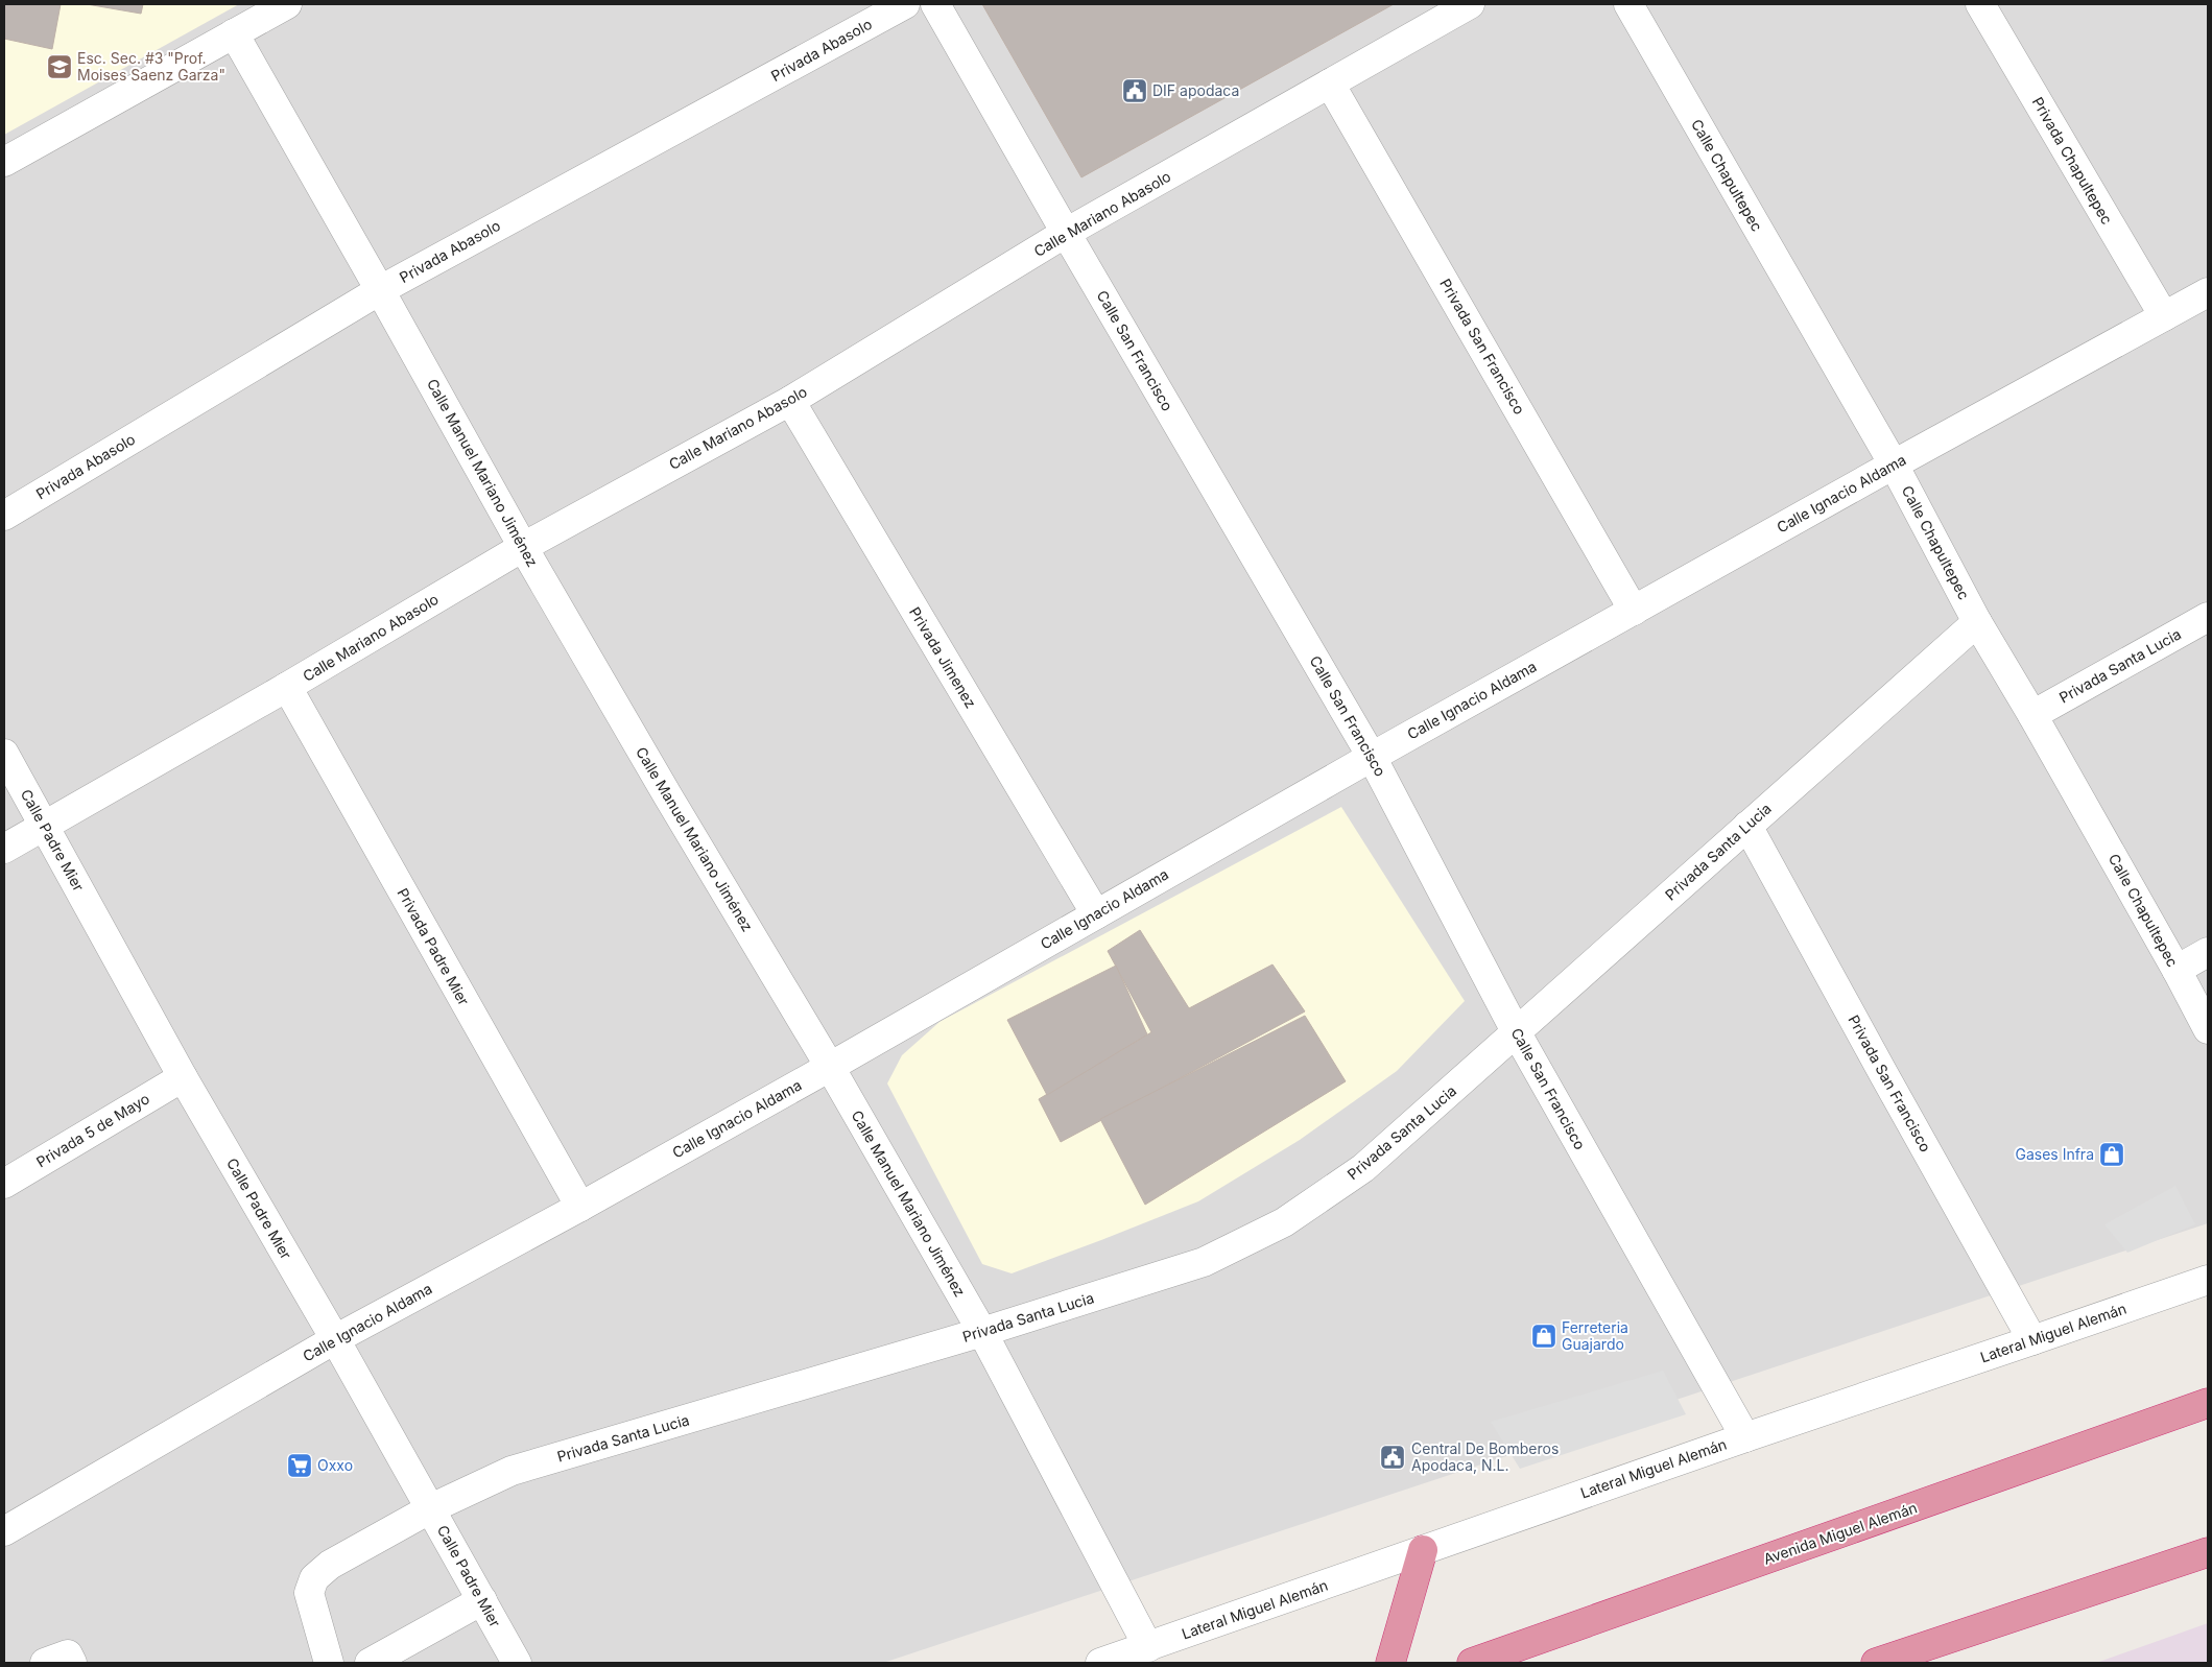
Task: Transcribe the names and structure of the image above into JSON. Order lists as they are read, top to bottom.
{
  "streets": {
    "highway": ["Avenida Miguel Alemán"],
    "street": [
      "Privada Abasolo",
      "Privada Chapultepec",
      "Calle Chapultepec",
      "Calle Mariano Abasolo",
      "Privada San Francisco",
      "Calle San Francisco",
      "Calle Manuel Mariano Jiménez",
      "Calle Ignacio Aldama",
      "Privada Jimenez",
      "Privada Santa Lucia",
      "Calle Padre Mier",
      "Privada Padre Mier",
      "Privada 5 de Mayo",
      "Lateral Miguel Alemán"
    ]
  },
  "crossings": [
    ["Privada Abasolo", "Calle Manuel Mariano Jiménez"],
    ["Privada Chapultepec", "Calle Ignacio Aldama"],
    ["Calle Chapultepec", "Calle Ignacio Aldama"],
    ["Calle Chapultepec", "Privada Santa Lucia"],
    ["Calle Mariano Abasolo", "Privada San Francisco"],
    ["Calle Mariano Abasolo", "Calle San Francisco"],
    ["Calle Mariano Abasolo", "Calle Manuel Mariano Jiménez"],
    ["Calle Mariano Abasolo", "Privada Jimenez"],
    ["Calle Mariano Abasolo", "Calle Padre Mier"],
    ["Calle Mariano Abasolo", "Privada Padre Mier"],
    ["Privada San Francisco", "Calle Ignacio Aldama"],
    ["Privada San Francisco", "Privada Santa Lucia"],
    ["Privada San Francisco", "Lateral Miguel Alemán"],
    ["Calle San Francisco", "Calle Ignacio Aldama"],
    ["Calle San Francisco", "Privada Santa Lucia"],
    ["Calle San Francisco", "Lateral Miguel Alemán"],
    ["Calle Manuel Mariano Jiménez", "Calle Ignacio Aldama"],
    ["Calle Manuel Mariano Jiménez", "Privada Santa Lucia"],
    ["Calle Manuel Mariano Jiménez", "Lateral Miguel Alemán"],
    ["Calle Ignacio Aldama", "Privada Jimenez"],
    ["Calle Ignacio Aldama", "Calle Padre Mier"],
    ["Calle Ignacio Aldama", "Privada Padre Mier"],
    ["Privada Santa Lucia", "Calle Padre Mier"],
    ["Calle Padre Mier", "Privada 5 de Mayo"]
  ],
  "places": {
    "school or university": ["Esc. Sec. #3 \"Prof. Moises Saenz Garza\""],
    "public building": ["DIF apodaca", "Central De Bomberos Apodaca, N.L."],
    "shop": ["Gases Infra", "Ferreteria Guajardo"],
    "supermarket": ["Oxxo"]
  }
}
